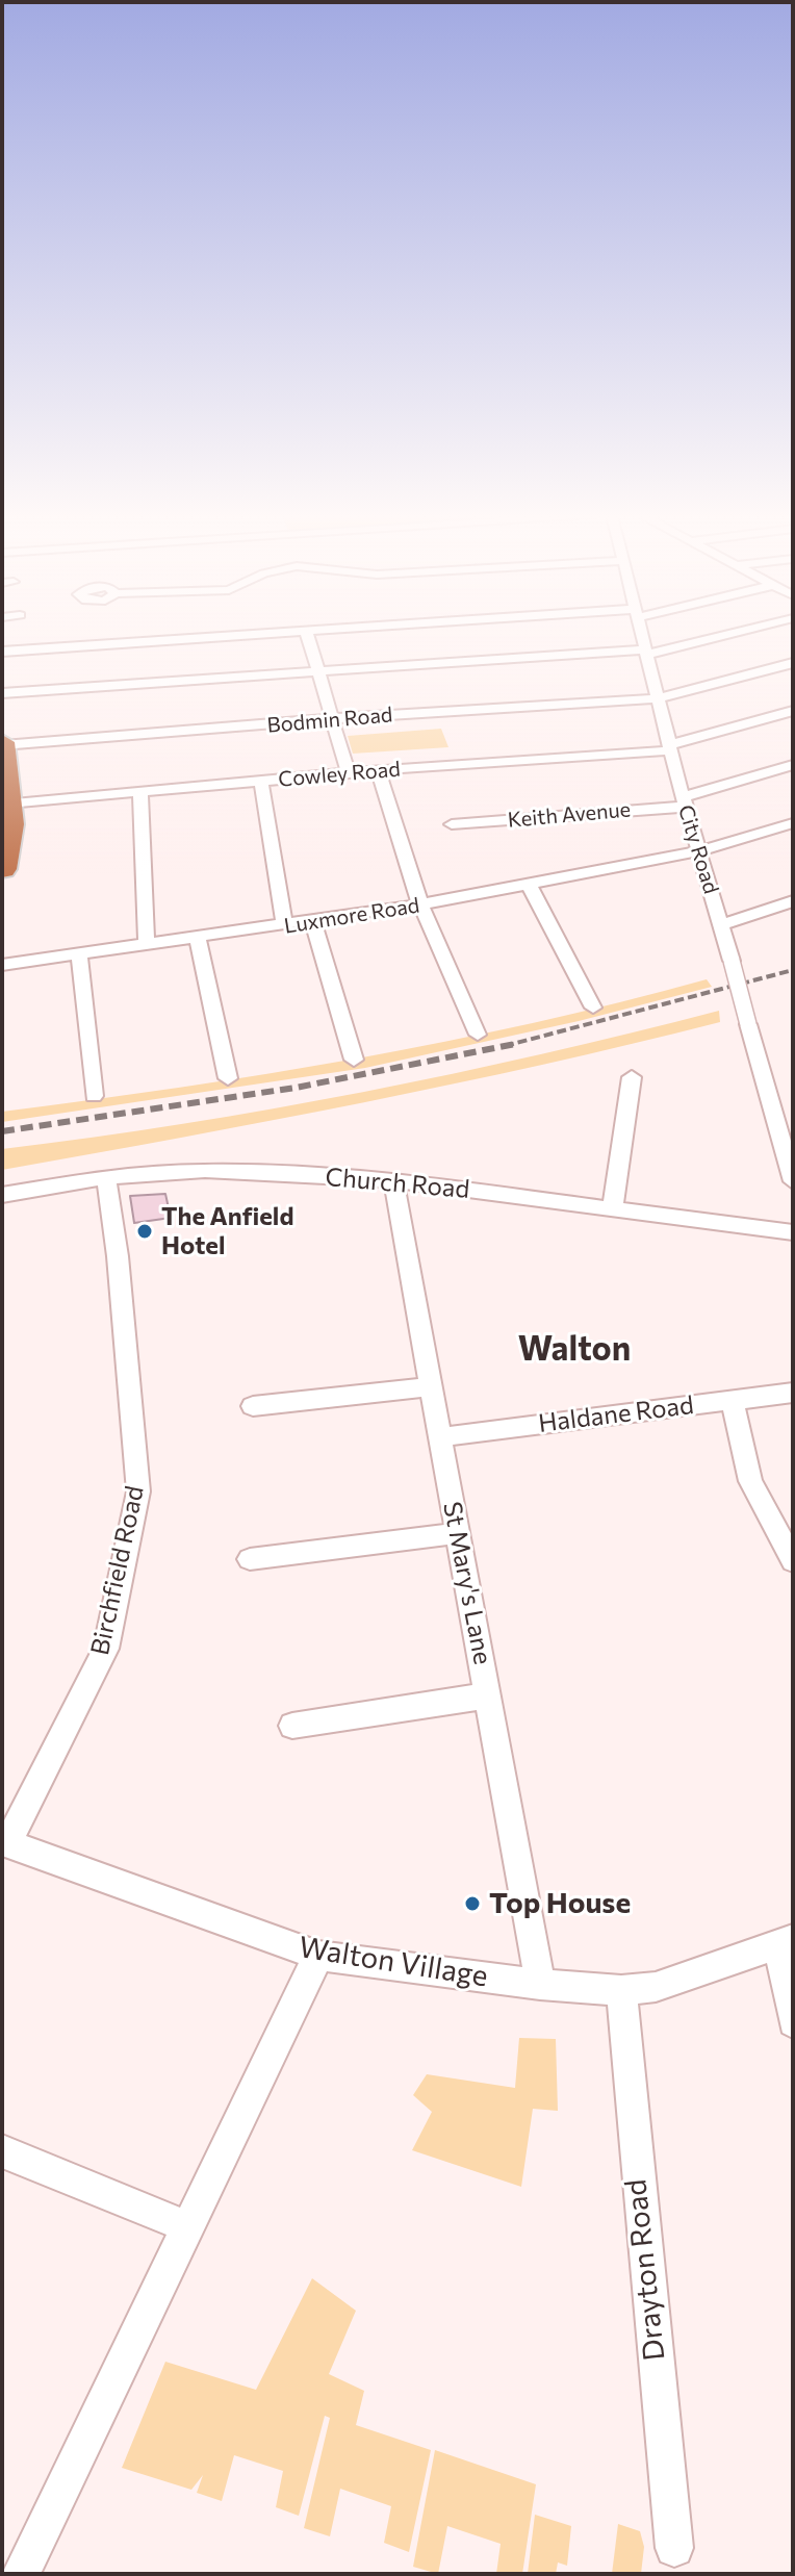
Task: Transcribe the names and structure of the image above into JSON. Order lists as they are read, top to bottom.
{
  "streets": {
    "street": [
      "Bodmin Road",
      "Cowley Road",
      "Keith Avenue",
      "City Road",
      "Luxmore Road",
      "Church Road",
      "Haldane Road",
      "Birchfield Road",
      "St Mary's Lane",
      "Walton Village",
      "Drayton Road"
    ]
  },
  "crossings": [
    ["Bodmin Road", "City Road"],
    ["Cowley Road", "City Road"],
    ["Keith Avenue", "City Road"],
    ["City Road", "Luxmore Road"],
    ["Church Road", "Birchfield Road"],
    ["Church Road", "St Mary's Lane"],
    ["Haldane Road", "St Mary's Lane"],
    ["Birchfield Road", "Walton Village"],
    ["St Mary's Lane", "Walton Village"],
    ["Walton Village", "Drayton Road"]
  ],
  "districts": ["Walton"],
  "places": ["The Anfield Hotel", "Top House"]
}
